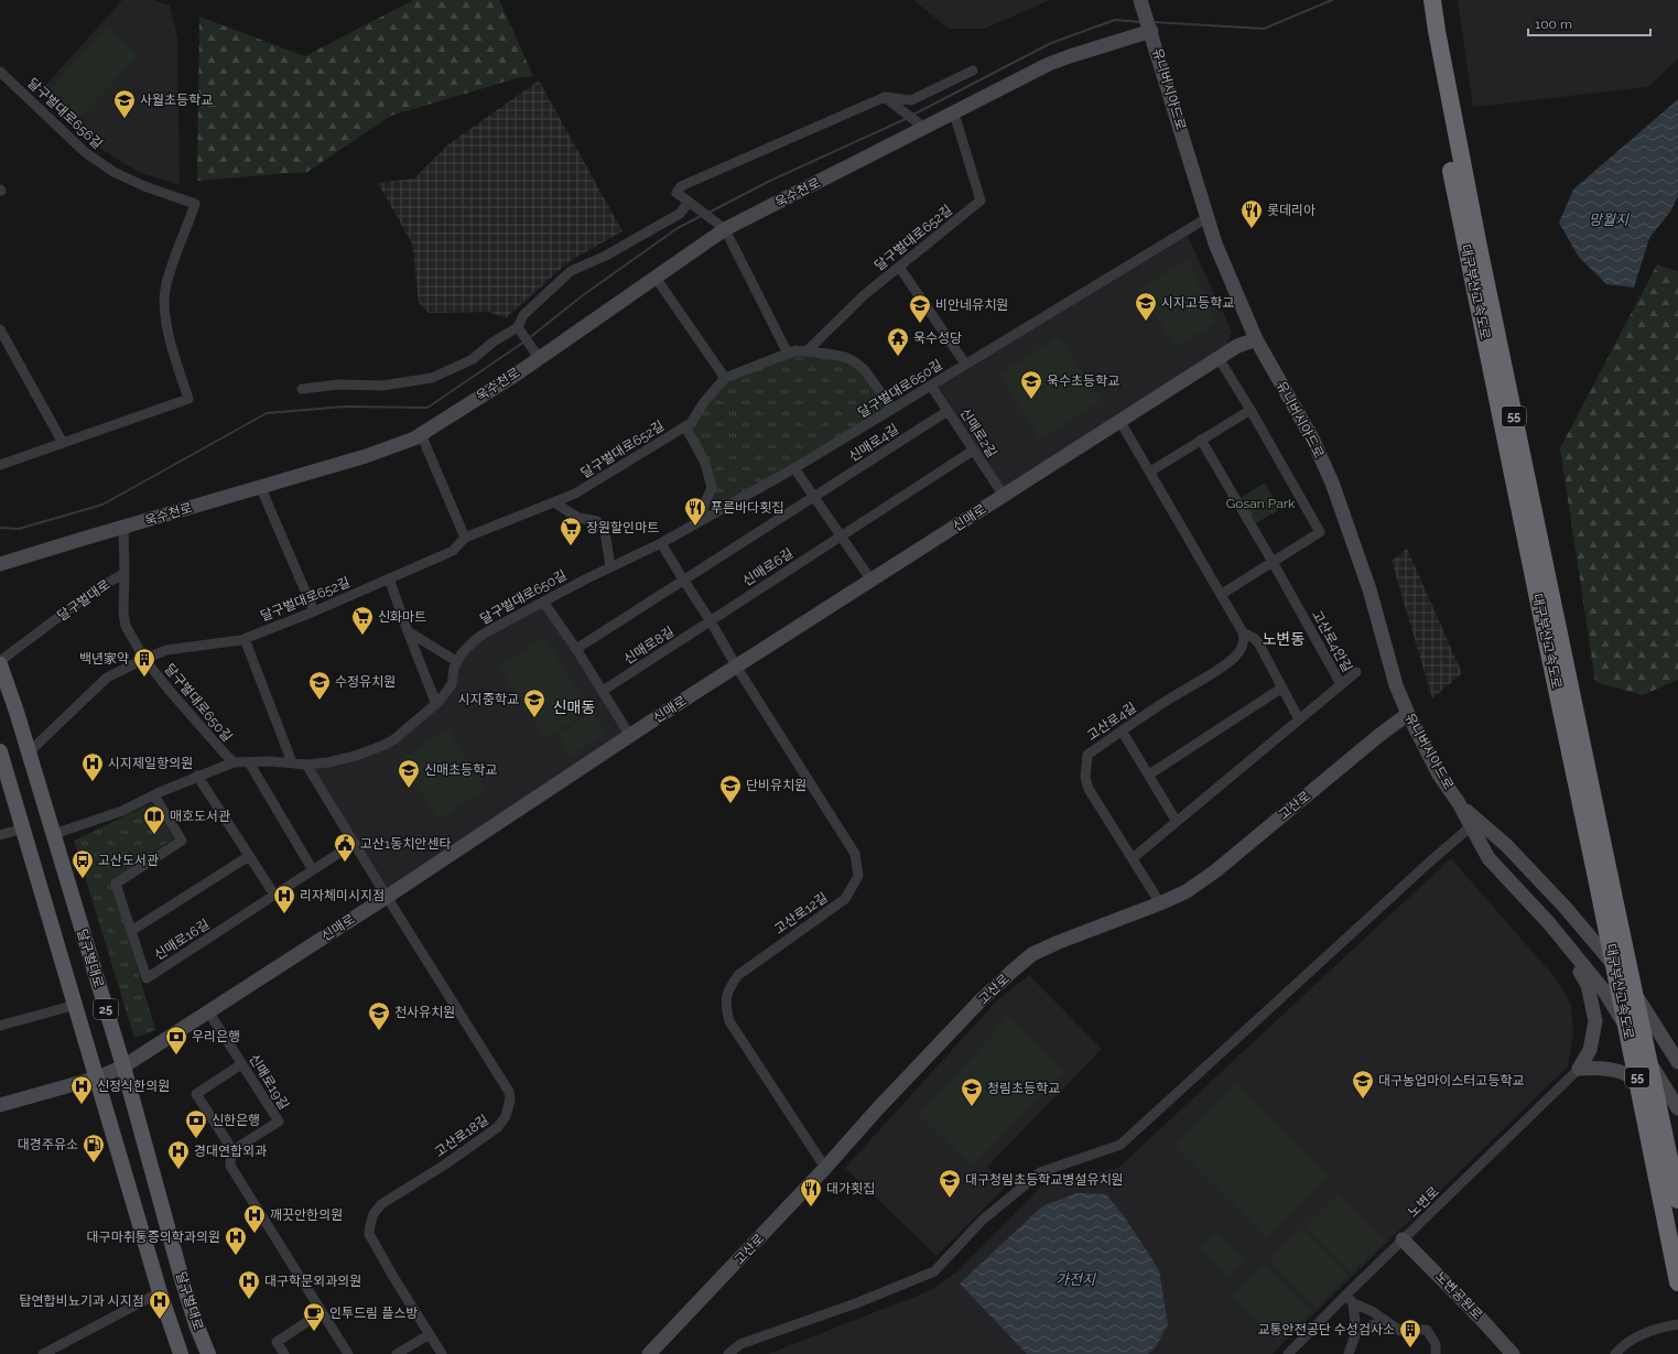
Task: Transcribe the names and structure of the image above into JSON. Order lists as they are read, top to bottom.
{
  "streets": {
    "highway": ["대구부산고속도로", "55"],
    "main road": [
      "유니버시아드로",
      "욱수천로",
      "신매로",
      "달구벌대로",
      "고산로",
      "25",
      "노변공원로"
    ],
    "street": [
      "달구벌대로656길",
      "달구벌대로652길",
      "달구벌대로650길",
      "신매로2길",
      "신매로4길",
      "신매로6길",
      "고산로4안길",
      "신매로8길",
      "고산로4길",
      "고산로12길",
      "신매로16길",
      "신매로19길",
      "고산로18길",
      "노변로"
    ]
  },
  "crossings": [
    ["유니버시아드로", "욱수천로"],
    ["유니버시아드로", "달구벌대로650길"],
    ["유니버시아드로", "신매로"],
    ["유니버시아드로", "고산로"],
    ["욱수천로", "달구벌대로652길"],
    ["달구벌대로652길", "달구벌대로650길"],
    ["달구벌대로652길", "달구벌대로"],
    ["달구벌대로650길", "신매로2길"],
    ["신매로2길", "신매로4길"],
    ["신매로2길", "신매로"],
    ["신매로", "달구벌대로"],
    ["신매로", "고산로12길"],
    ["신매로", "신매로19길"],
    ["신매로", "고산로18길"],
    ["신매로6길", "신매로8길"],
    ["고산로4안길", "고산로4길"],
    ["고산로4길", "고산로"],
    ["고산로", "고산로12길"],
    ["노변로", "노변공원로"]
  ],
  "districts": ["노변동", "신매동"],
  "water": ["망월지", "가전지"],
  "parks": ["Gosan Park"],
  "places": {
    "school or university": [
      "사월초등학교",
      "시지고등학교",
      "비안네유치원",
      "욱수초등학교",
      "수정유치원",
      "시지중학교",
      "신매초등학교",
      "단비유치원",
      "천사유치원",
      "대구농업마이스터고등학교",
      "청림초등학교",
      "대구청림초등학교병설유치원"
    ],
    "restaurant": ["롯데리아", "푸른바다횟집", "대가횟집"],
    "temple": ["욱수성당"],
    "supermarket": ["장원할인마트", "신화마트"],
    "building": ["백년家약", "교통안전공단 수성검사소"],
    "hospital": [
      "시지제일항의원",
      "리자체미시지점",
      "신정식한의원",
      "경대연합외과",
      "깨끗안한의원",
      "대구마취통증의학과의원",
      "대구학문외과의원",
      "탑연합비뇨기과 시지점"
    ],
    "library": ["매호도서관"],
    "public building": ["고산1동치안센타"],
    "bus stop": ["고산도서관"],
    "bank": ["우리은행", "신한은행"],
    "fuel station": ["대경주유소"],
    "cafe": ["인투드림 플스방"]
  },
  "scale_bar": "100 m"
}
